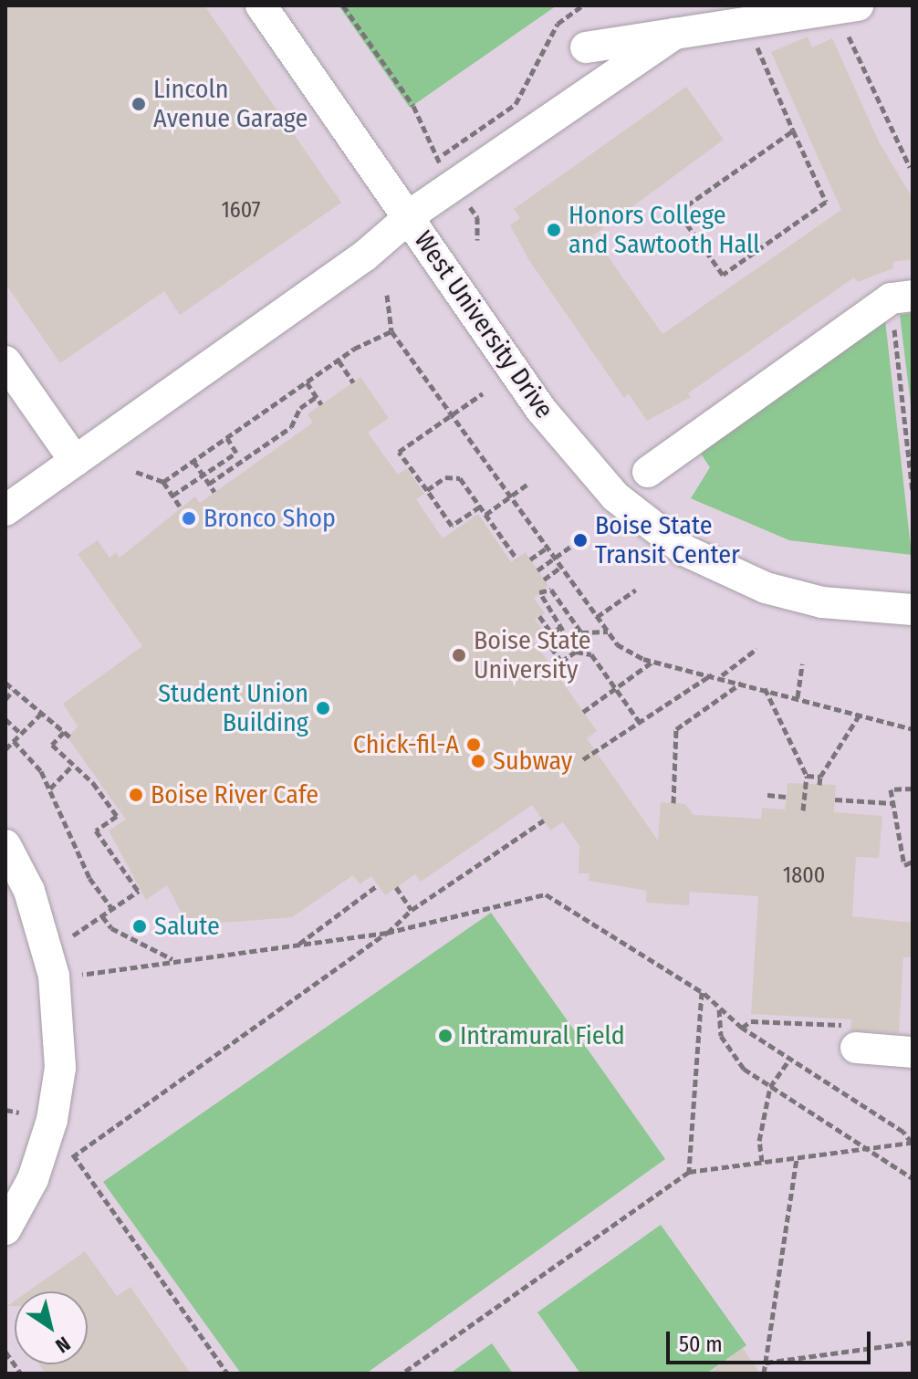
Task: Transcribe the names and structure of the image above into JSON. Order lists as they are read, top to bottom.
{
  "streets": {
    "street": ["West University Drive"]
  },
  "places": [
    "Lincoln Avenue Garage",
    "Honors College and Sawtooth Hall",
    "Bronco Shop",
    "Boise State Transit Center",
    "Boise State University",
    "Student Union Building",
    "Chick-fil-A",
    "Subway",
    "Boise River Cafe",
    "Salute",
    "Intramural Field"
  ],
  "house_numbers": ["1607", "1800"],
  "scale_bar": "50 m",
  "north": "bottom right"
}
